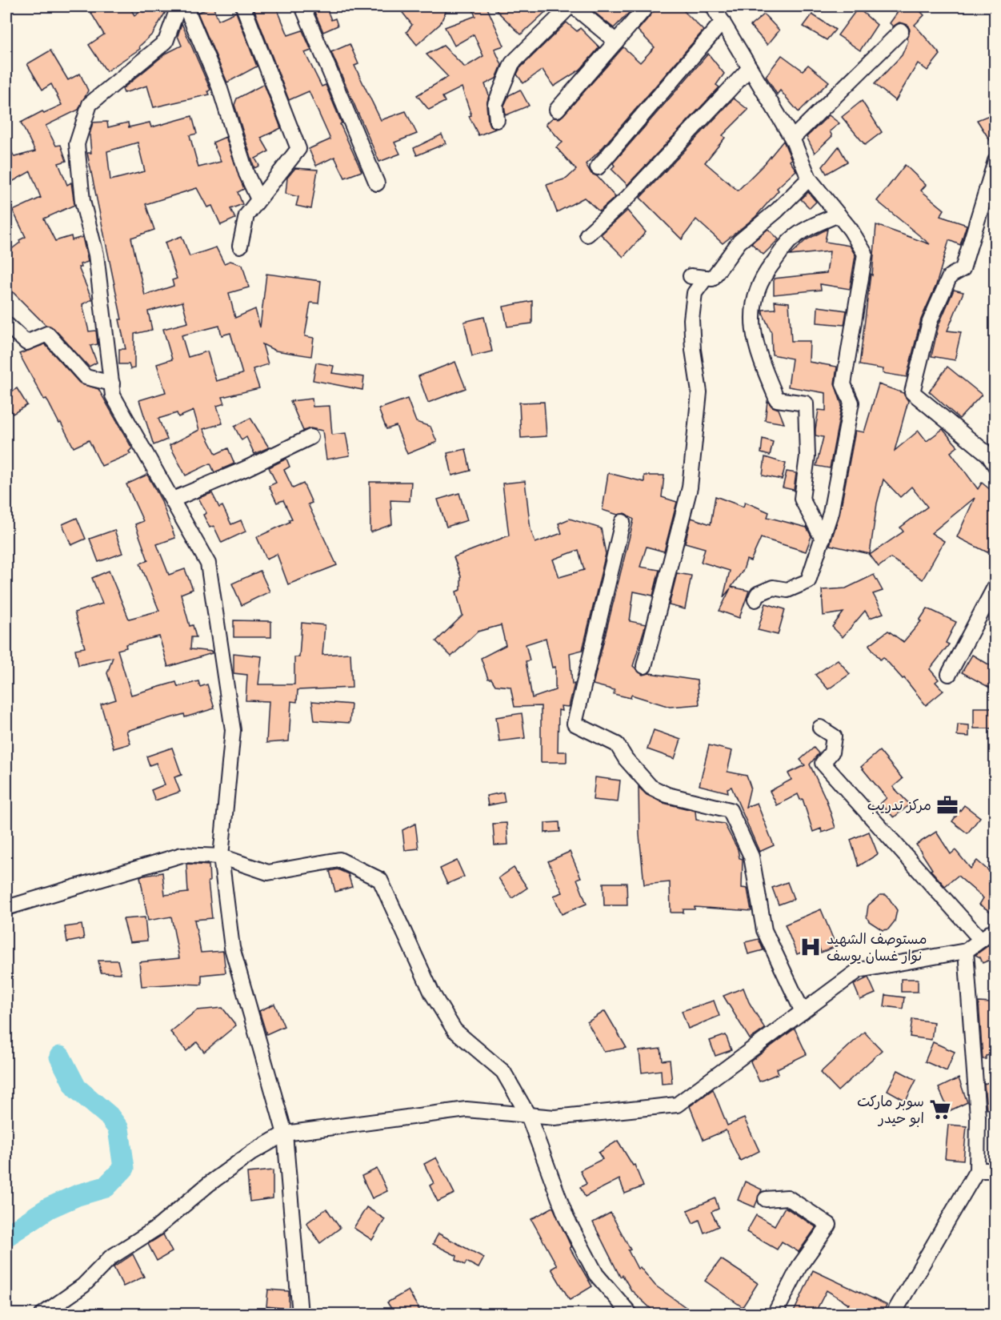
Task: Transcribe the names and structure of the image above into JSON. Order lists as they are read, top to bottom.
{
  "places": {
    "office": ["مركز تدريب"],
    "hospital": ["مستوصف الشهيد نوار غسان يوسف"],
    "supermarket": ["سوبر ماركت ابو حيدر"]
  }
}
